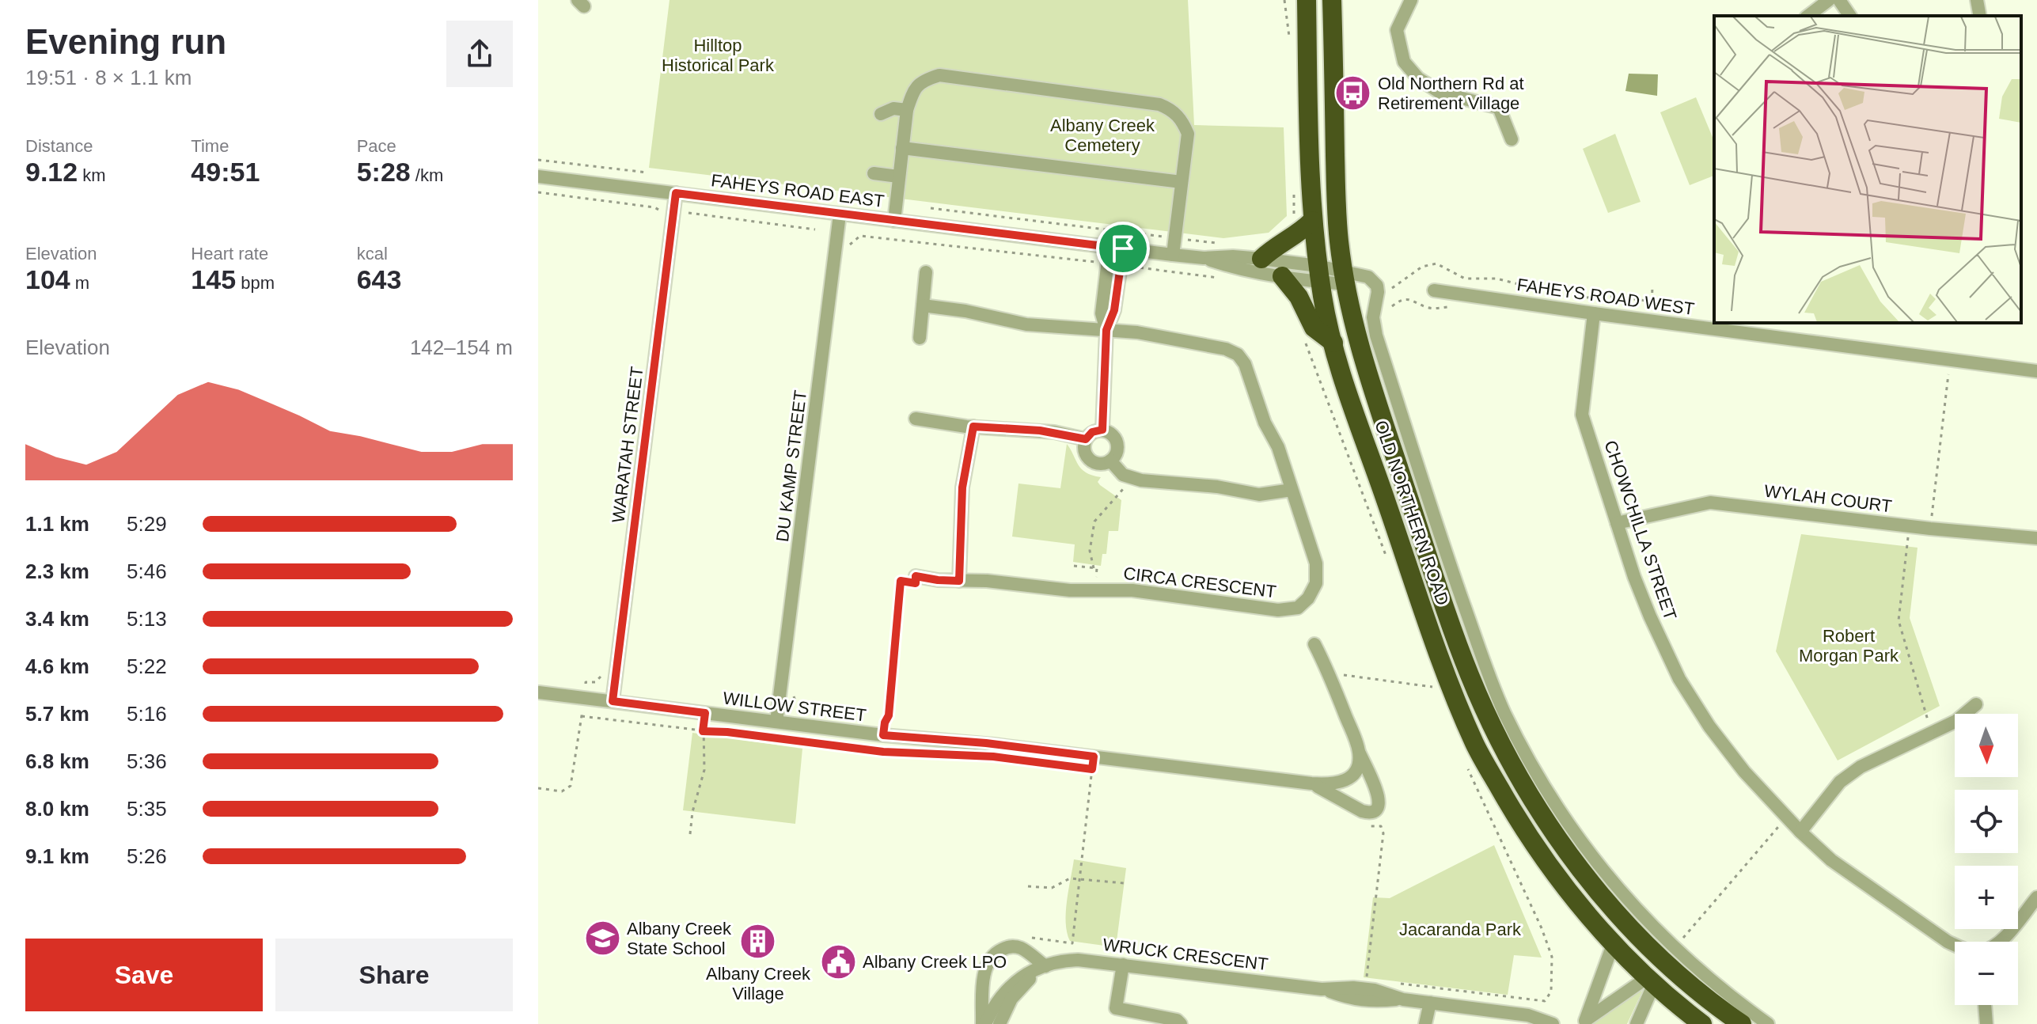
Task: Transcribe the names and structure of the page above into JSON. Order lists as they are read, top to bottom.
{
  "streets": {
    "highway": ["OLD NORTHERN ROAD"],
    "street": [
      "FAHEYS ROAD EAST",
      "FAHEYS ROAD WEST",
      "WARATAH STREET",
      "DU KAMP STREET",
      "WYLAH COURT",
      "CHOWCHILLA STREET",
      "CIRCA CRESCENT",
      "WILLOW STREET",
      "WRUCK CRESCENT"
    ]
  },
  "crossings": [
    ["FAHEYS ROAD EAST", "WARATAH STREET"],
    ["FAHEYS ROAD EAST", "DU KAMP STREET"],
    ["FAHEYS ROAD EAST", "OLD NORTHERN ROAD"],
    ["FAHEYS ROAD WEST", "CHOWCHILLA STREET"],
    ["WARATAH STREET", "WILLOW STREET"],
    ["DU KAMP STREET", "WILLOW STREET"],
    ["WYLAH COURT", "CHOWCHILLA STREET"]
  ],
  "parks": [
    "Hilltop Historical Park",
    "Albany Creek Cemetery",
    "Robert Morgan Park",
    "Jacaranda Park"
  ],
  "places": {
    "bus stop": ["Old Northern Rd at Retirement Village"],
    "school or university": ["Albany Creek State School"],
    "building": ["Albany Creek Village"],
    "public building": ["Albany Creek LPO"]
  },
  "north": "bottom",
  "page": {
    "heading": ["Evening run", "19:51 · 8 × 1.1 km"],
    "stats": [
      ["Distance", "9.12 km"],
      ["Time", "49:51"],
      ["Pace", "5:28 /km"],
      ["Elevation", "104 m"],
      ["Heart rate", "145 bpm"],
      ["kcal", "643"]
    ],
    "chart": ["Elevation", "142–154 m"],
    "list": [
      {
        "name": "1.1 km",
        "note": "5:29"
      },
      {
        "name": "2.3 km",
        "note": "5:46"
      },
      {
        "name": "3.4 km",
        "note": "5:13"
      },
      {
        "name": "4.6 km",
        "note": "5:22"
      },
      {
        "name": "5.7 km",
        "note": "5:16"
      },
      {
        "name": "6.8 km",
        "note": "5:36"
      },
      {
        "name": "8.0 km",
        "note": "5:35"
      },
      {
        "name": "9.1 km",
        "note": "5:26"
      }
    ],
    "map_buttons": ["+", "−"],
    "buttons": ["Save", "Share"]
  }
}
